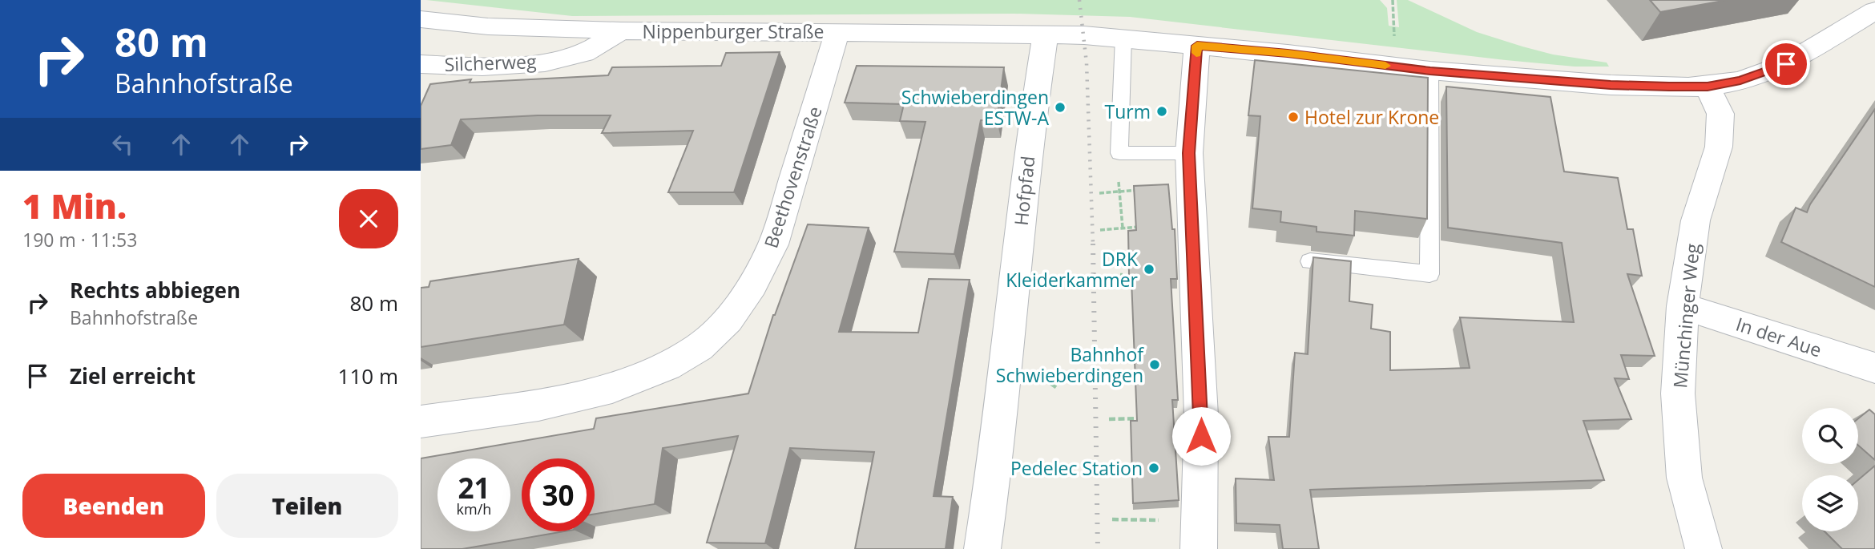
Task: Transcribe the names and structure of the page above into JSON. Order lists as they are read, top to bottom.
{
  "streets": {
    "street": [
      "Nippenburger Straße",
      "Silcherweg",
      "Beethovenstraße",
      "Hofpfad",
      "Münchinger Weg",
      "In der Aue"
    ]
  },
  "crossings": [
    ["Nippenburger Straße", "Silcherweg"],
    ["Nippenburger Straße", "Beethovenstraße"],
    ["Nippenburger Straße", "Hofpfad"],
    ["Nippenburger Straße", "Münchinger Weg"],
    ["Münchinger Weg", "In der Aue"]
  ],
  "places": [
    "Schwieberdingen ESTW-A",
    "Turm",
    "Hotel zur Krone",
    "DRK Kleiderkammer",
    "Bahnhof Schwieberdingen",
    "Pedelec Station"
  ],
  "page": {
    "turn": ["80 m", "Bahnhofstraße"],
    "heading": ["1 Min.", "190 m · 11:53"],
    "list": [
      {
        "name": "Rechts abbiegen",
        "note": "Bahnhofstraße",
        "value": "80 m"
      },
      {
        "name": "Ziel erreicht",
        "value": "110 m"
      }
    ],
    "speed": "21 km/h",
    "limit": "30",
    "buttons": ["Beenden", "Teilen"]
  }
}
